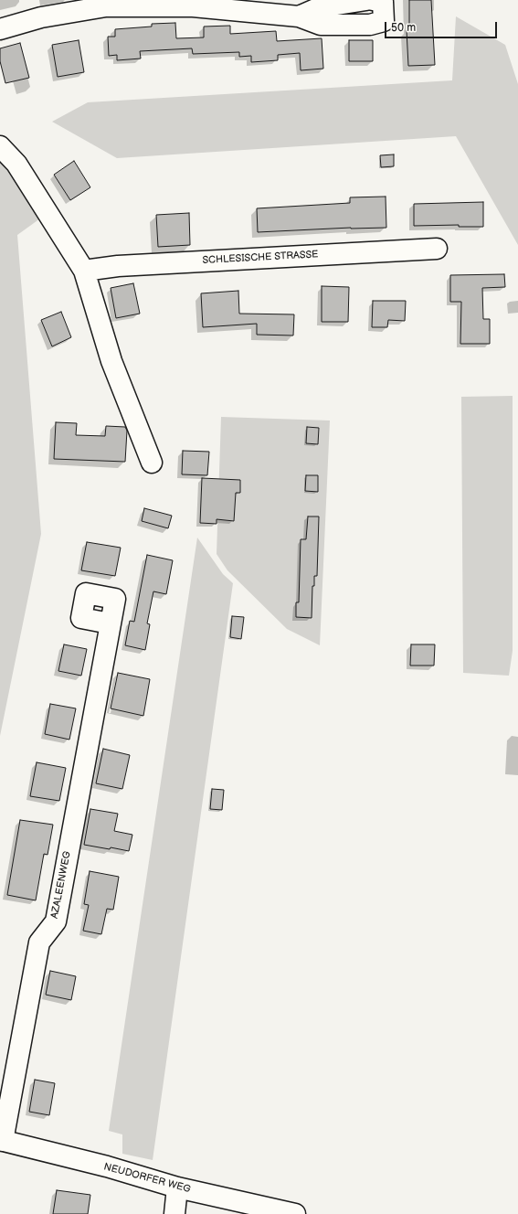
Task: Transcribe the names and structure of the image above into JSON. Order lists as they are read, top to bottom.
{
  "streets": {
    "street": ["SCHLESISCHE STRASSE", "AZALEENWEG", "NEUDORFER WEG"]
  },
  "crossings": [
    ["AZALEENWEG", "NEUDORFER WEG"]
  ],
  "scale_bar": "50 m"
}
